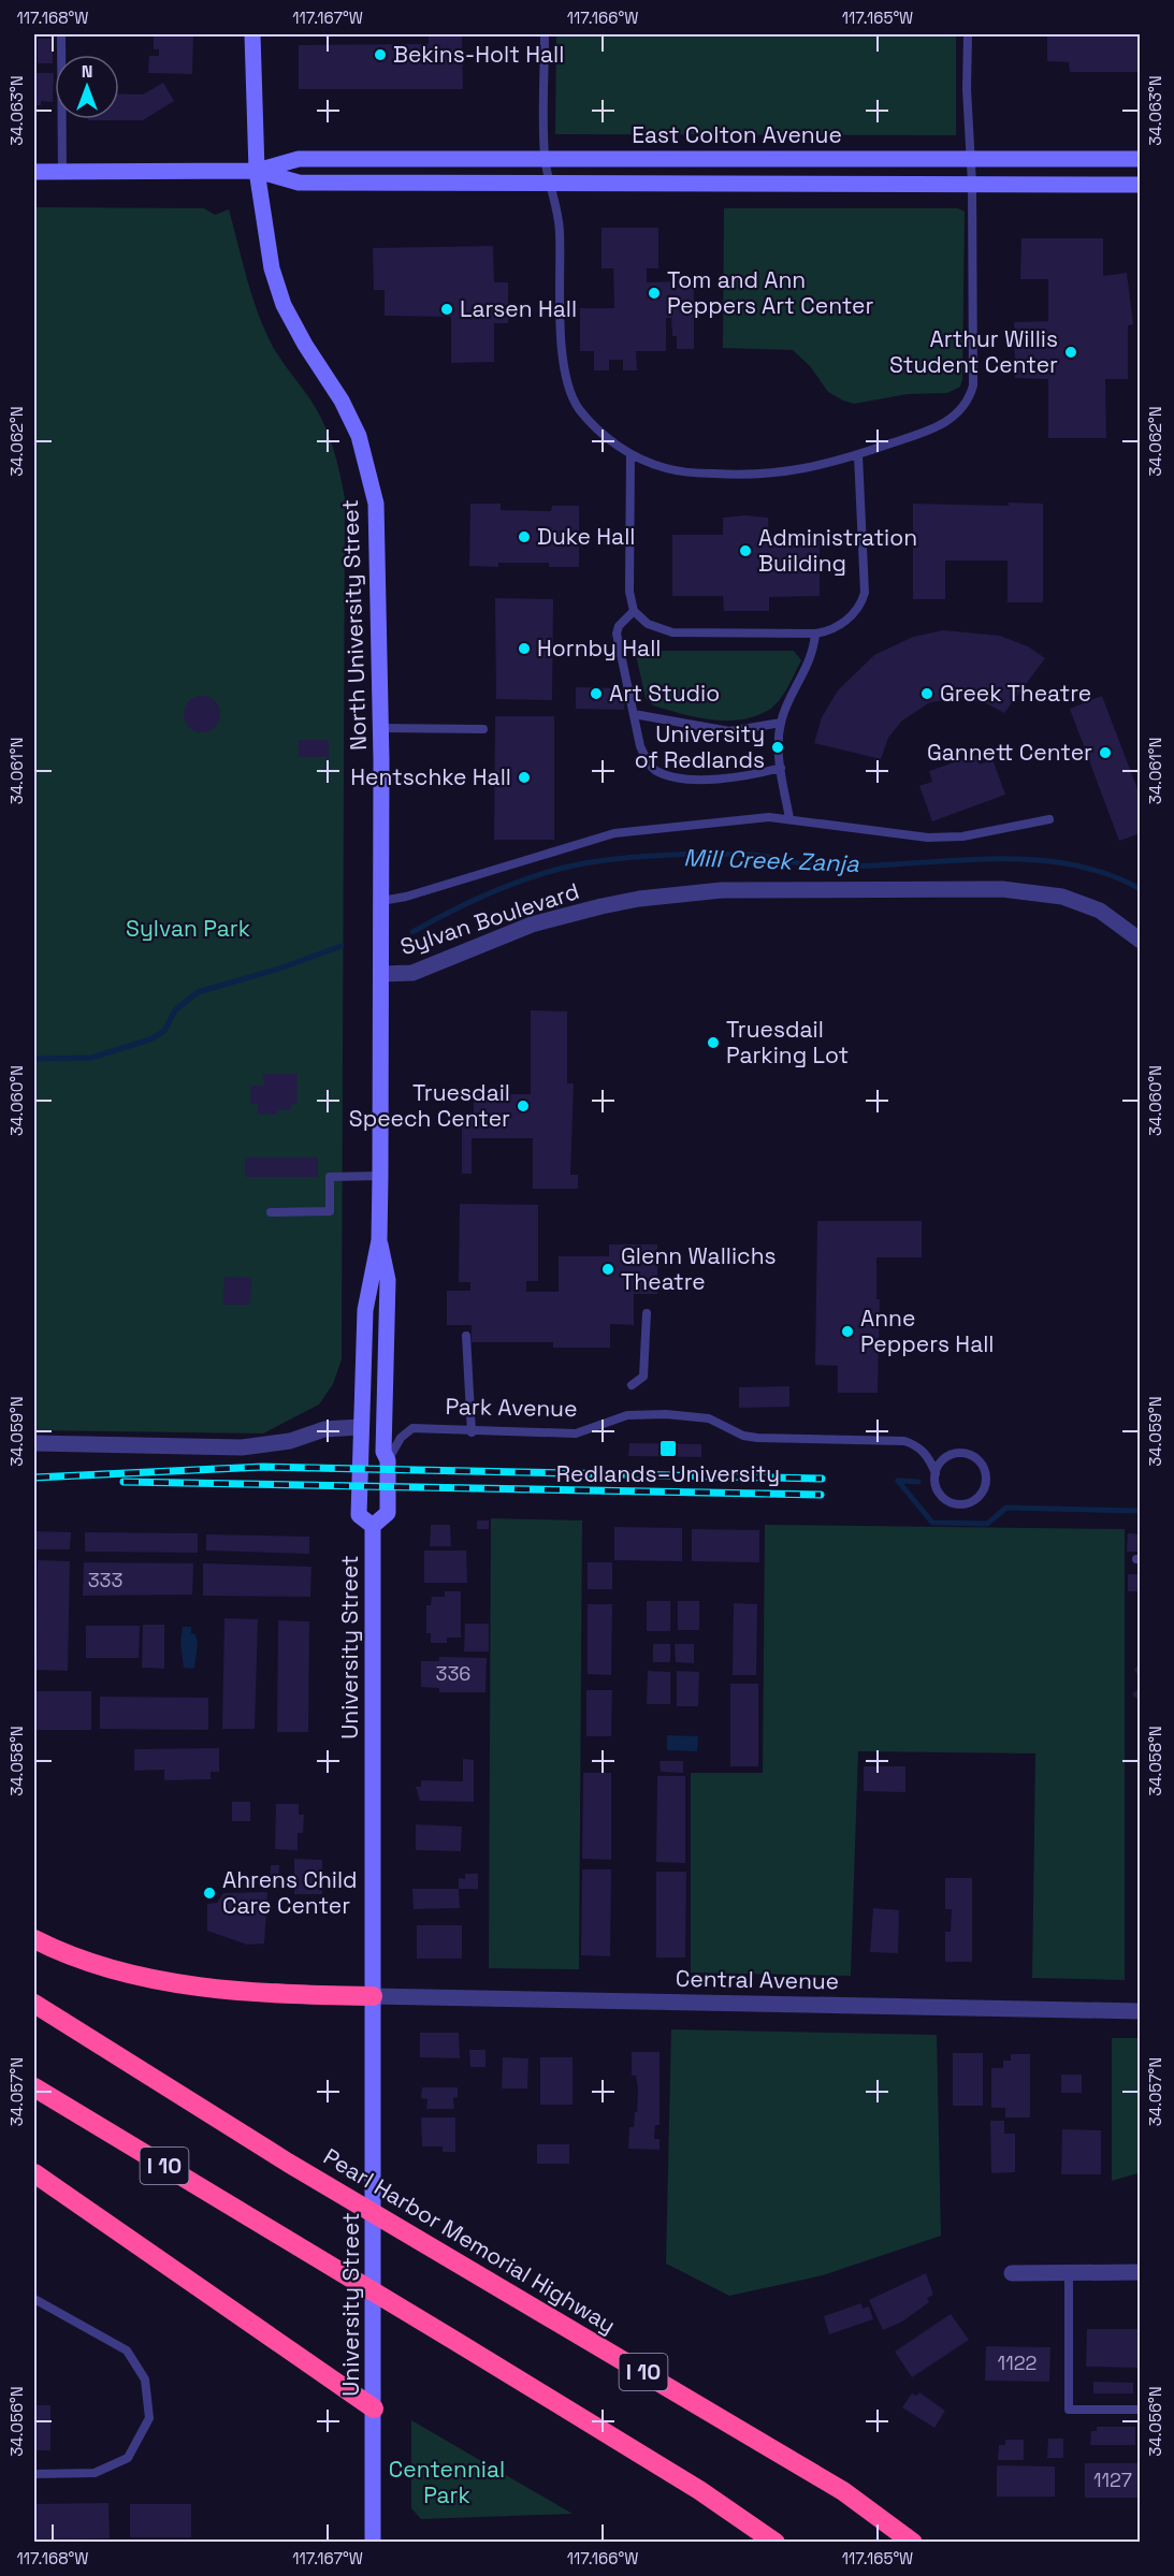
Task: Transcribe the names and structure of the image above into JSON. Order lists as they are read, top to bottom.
{
  "streets": {
    "highway": ["I 10", "Pearl Harbor Memorial Highway"],
    "street": [
      "East Colton Avenue",
      "North University Street",
      "Sylvan Boulevard",
      "University Street",
      "Central Avenue"
    ],
    "lane": ["Park Avenue"]
  },
  "crossings": [
    ["East Colton Avenue", "North University Street"],
    ["North University Street", "Sylvan Boulevard"],
    ["North University Street", "University Street"],
    ["Park Avenue", "University Street"],
    ["University Street", "Central Avenue"]
  ],
  "water": ["Mill Creek Zanja"],
  "parks": ["Sylvan Park", "Centennial Park"],
  "places": {
    "other": [
      "Bekins-Holt Hall",
      "Tom and Ann Peppers Art Center",
      "Larsen Hall",
      "Arthur Willis Student Center",
      "Duke Hall",
      "Administration Building",
      "Hornby Hall",
      "Art Studio",
      "Greek Theatre",
      "University of Redlands",
      "Gannett Center",
      "Hentschke Hall",
      "Truesdail Parking Lot",
      "Truesdail Speech Center",
      "Glenn Wallichs Theatre",
      "Anne Peppers Hall",
      "Ahrens Child Care Center"
    ],
    "transit": ["Redlands–University"]
  },
  "house_numbers": [
    "333",
    "336",
    "1122",
    "1127"
  ],
  "north": "top",
  "coordinates": [
    "117.168°W",
    "117.167°W",
    "117.166°W",
    "117.165°W",
    "34.063°N",
    "34.062°N",
    "34.061°N",
    "34.060°N",
    "34.059°N",
    "34.058°N",
    "34.057°N",
    "34.056°N"
  ]
}
